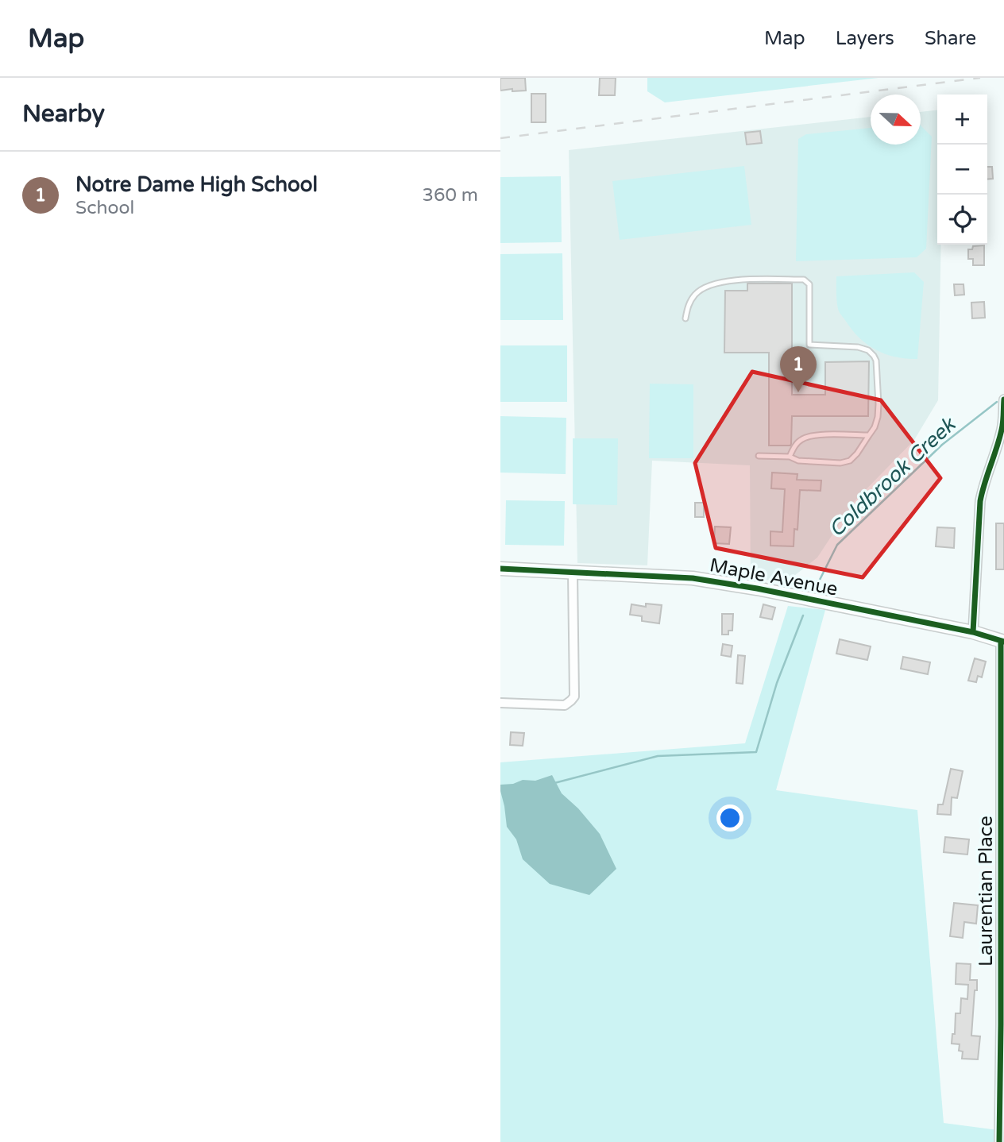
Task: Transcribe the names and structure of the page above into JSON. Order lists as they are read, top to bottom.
{
  "streets": {
    "main road": ["Maple Avenue"],
    "street": ["Laurentian Place"]
  },
  "crossings": [
    ["Maple Avenue", "Laurentian Place"]
  ],
  "water": ["Coldbrook Creek"],
  "north": "right",
  "page": {
    "header": "Map",
    "nav": ["Map", "Layers", "Share"],
    "heading": "Nearby",
    "map_buttons": ["+", "−"],
    "list": [
      {
        "mark": "1",
        "name": "Notre Dame High School",
        "note": "School",
        "value": "360 m"
      }
    ],
    "pins": "1"
  }
}
